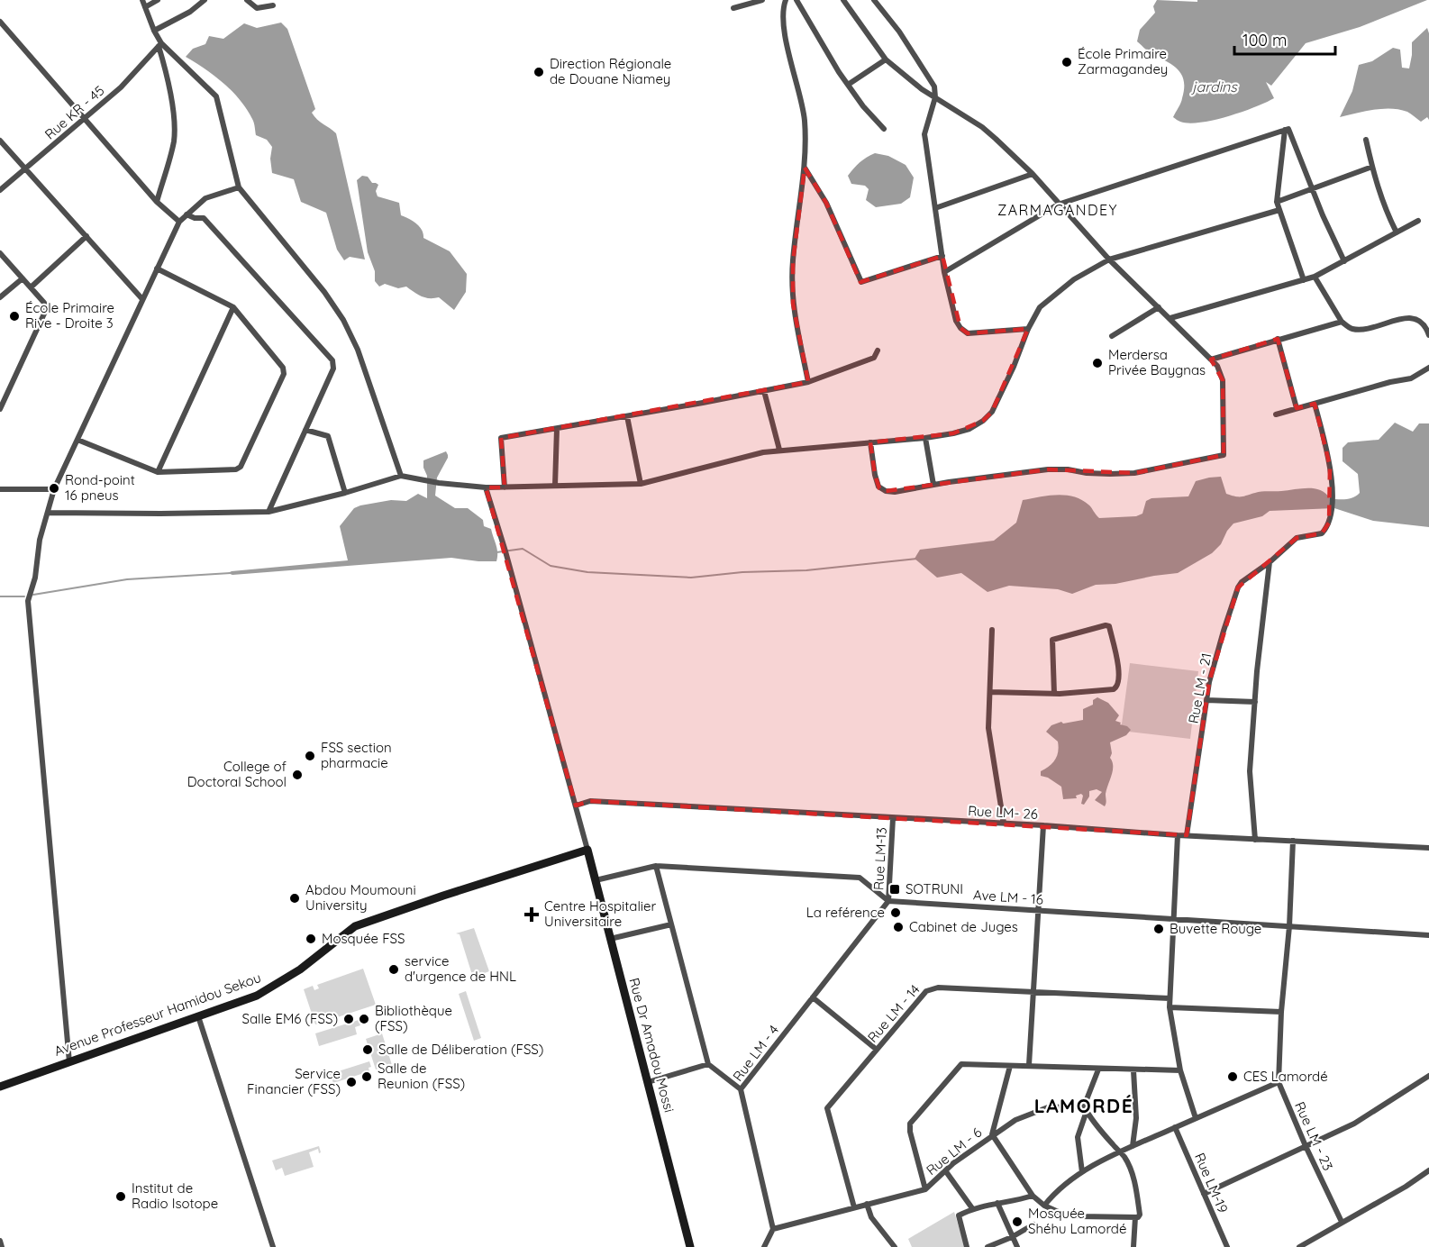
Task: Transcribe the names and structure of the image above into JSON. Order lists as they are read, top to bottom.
{
  "streets": {
    "street": [
      "Rue KR - 45",
      "Rue LM - 21",
      "Rue LM- 26",
      "Rue LM-13",
      "Ave LM - 16",
      "Rue LM - 14",
      "Avenue Professeur Hamidou Sekou",
      "Rue Dr Amadou Mossi",
      "Rue LM - 4",
      "Rue LM - 23",
      "Rue LM - 6",
      "Rue LM-19"
    ]
  },
  "crossings": [
    ["Rue LM - 21", "Rue LM- 26"],
    ["Rue LM- 26", "Rue LM-13"],
    ["Rue LM- 26", "Rue LM - 23"],
    ["Rue LM-13", "Ave LM - 16"],
    ["Rue LM-13", "Rue LM - 4"],
    ["Ave LM - 16", "Rue LM - 4"],
    ["Ave LM - 16", "Rue LM - 23"],
    ["Rue LM - 14", "Rue LM - 6"],
    ["Avenue Professeur Hamidou Sekou", "Rue Dr Amadou Mossi"],
    ["Rue LM - 4", "Rue LM - 6"]
  ],
  "districts": ["ZARMAGANDEY", "LAMORDÉ"],
  "water": ["jardins"],
  "places": {
    "other": [
      "École Primaire Zarmagandey",
      "Direction Régionale de Douane Niamey",
      "École Primaire Rive - Droite 3",
      "Merdersa Privée Baygnas",
      "Rond-point 16 pneus",
      "FSS section pharmacie",
      "College of Doctoral School",
      "Abdou Moumouni University",
      "La reférence",
      "Cabinet de Juges",
      "Buvette Rouge",
      "Mosquée FSS",
      "service d'urgence de HNL",
      "Salle EM6 (FSS)",
      "Bibliothèque (FSS)",
      "Salle de Déliberation (FSS)",
      "Salle de Reunion (FSS)",
      "CES Lamordé",
      "Service Financier (FSS)",
      "Institut de Radio Isotope",
      "Mosquée Shéhu Lamordé"
    ],
    "transit": ["SOTRUNI"],
    "health": ["Centre Hospitalier Universitaire"]
  },
  "scale_bar": "100 m"
}
